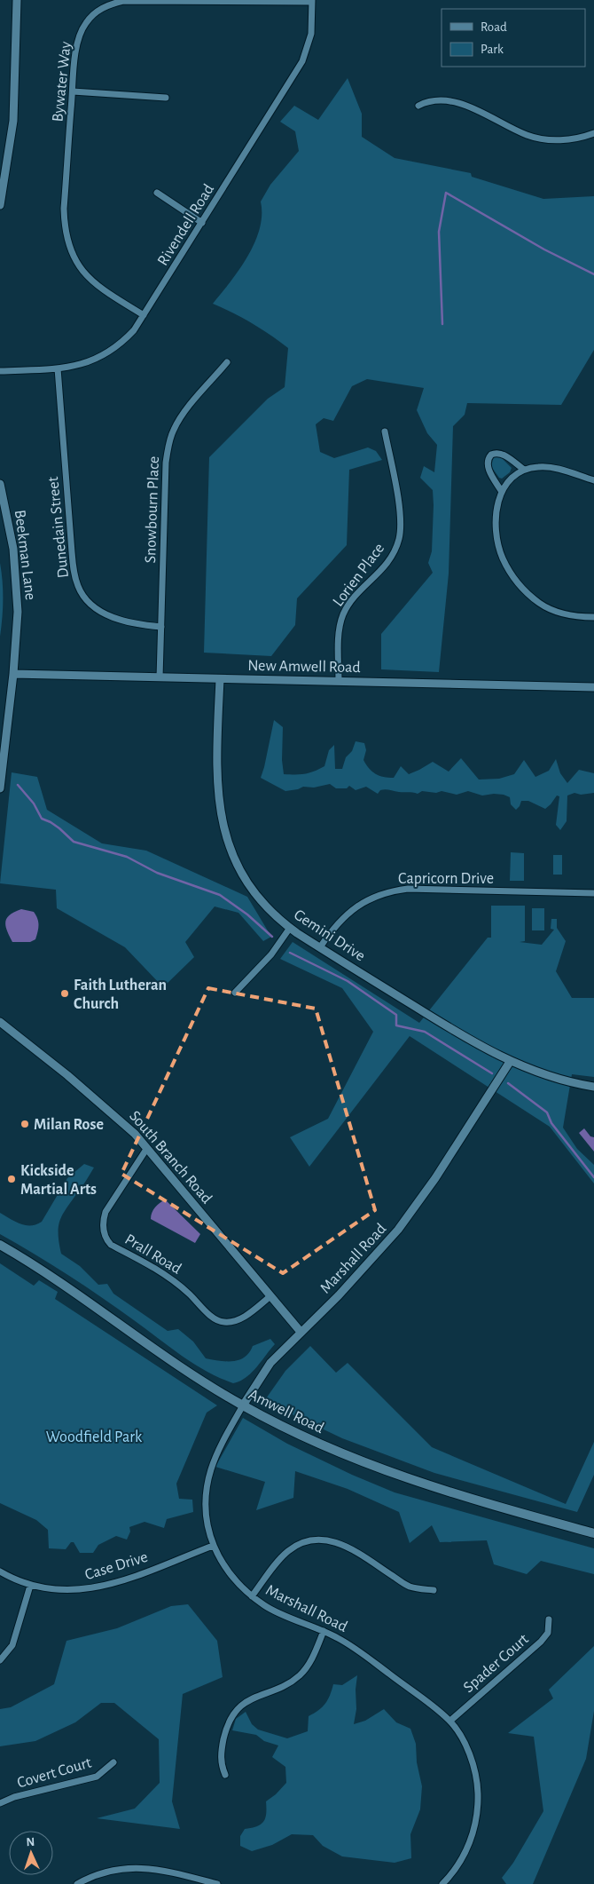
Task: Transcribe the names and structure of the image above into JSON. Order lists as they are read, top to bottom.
{
  "streets": {
    "main road": ["Amwell Road"],
    "street": [
      "Bywater Way",
      "Rivendell Road",
      "Snowbourn Place",
      "Dunedain Street",
      "Beekman Lane",
      "Lorien Place",
      "New Amwell Road",
      "Capricorn Drive",
      "Gemini Drive",
      "South Branch Road",
      "Prall Road",
      "Marshall Road",
      "Case Drive",
      "Spader Court",
      "Covert Court"
    ]
  },
  "crossings": [
    ["Bywater Way", "Rivendell Road"],
    ["Rivendell Road", "Dunedain Street"],
    ["Snowbourn Place", "Dunedain Street"],
    ["Snowbourn Place", "New Amwell Road"],
    ["Beekman Lane", "New Amwell Road"],
    ["Lorien Place", "New Amwell Road"],
    ["New Amwell Road", "Gemini Drive"],
    ["Capricorn Drive", "Gemini Drive"],
    ["Gemini Drive", "Marshall Road"],
    ["South Branch Road", "Prall Road"],
    ["South Branch Road", "Marshall Road"],
    ["Marshall Road", "Amwell Road"],
    ["Marshall Road", "Case Drive"],
    ["Marshall Road", "Spader Court"]
  ],
  "parks": ["Woodfield Park"],
  "places": ["Faith Lutheran Church", "Milan Rose", "Kickside Martial Arts"],
  "legend": ["Road", "Park"],
  "north": "top"
}
